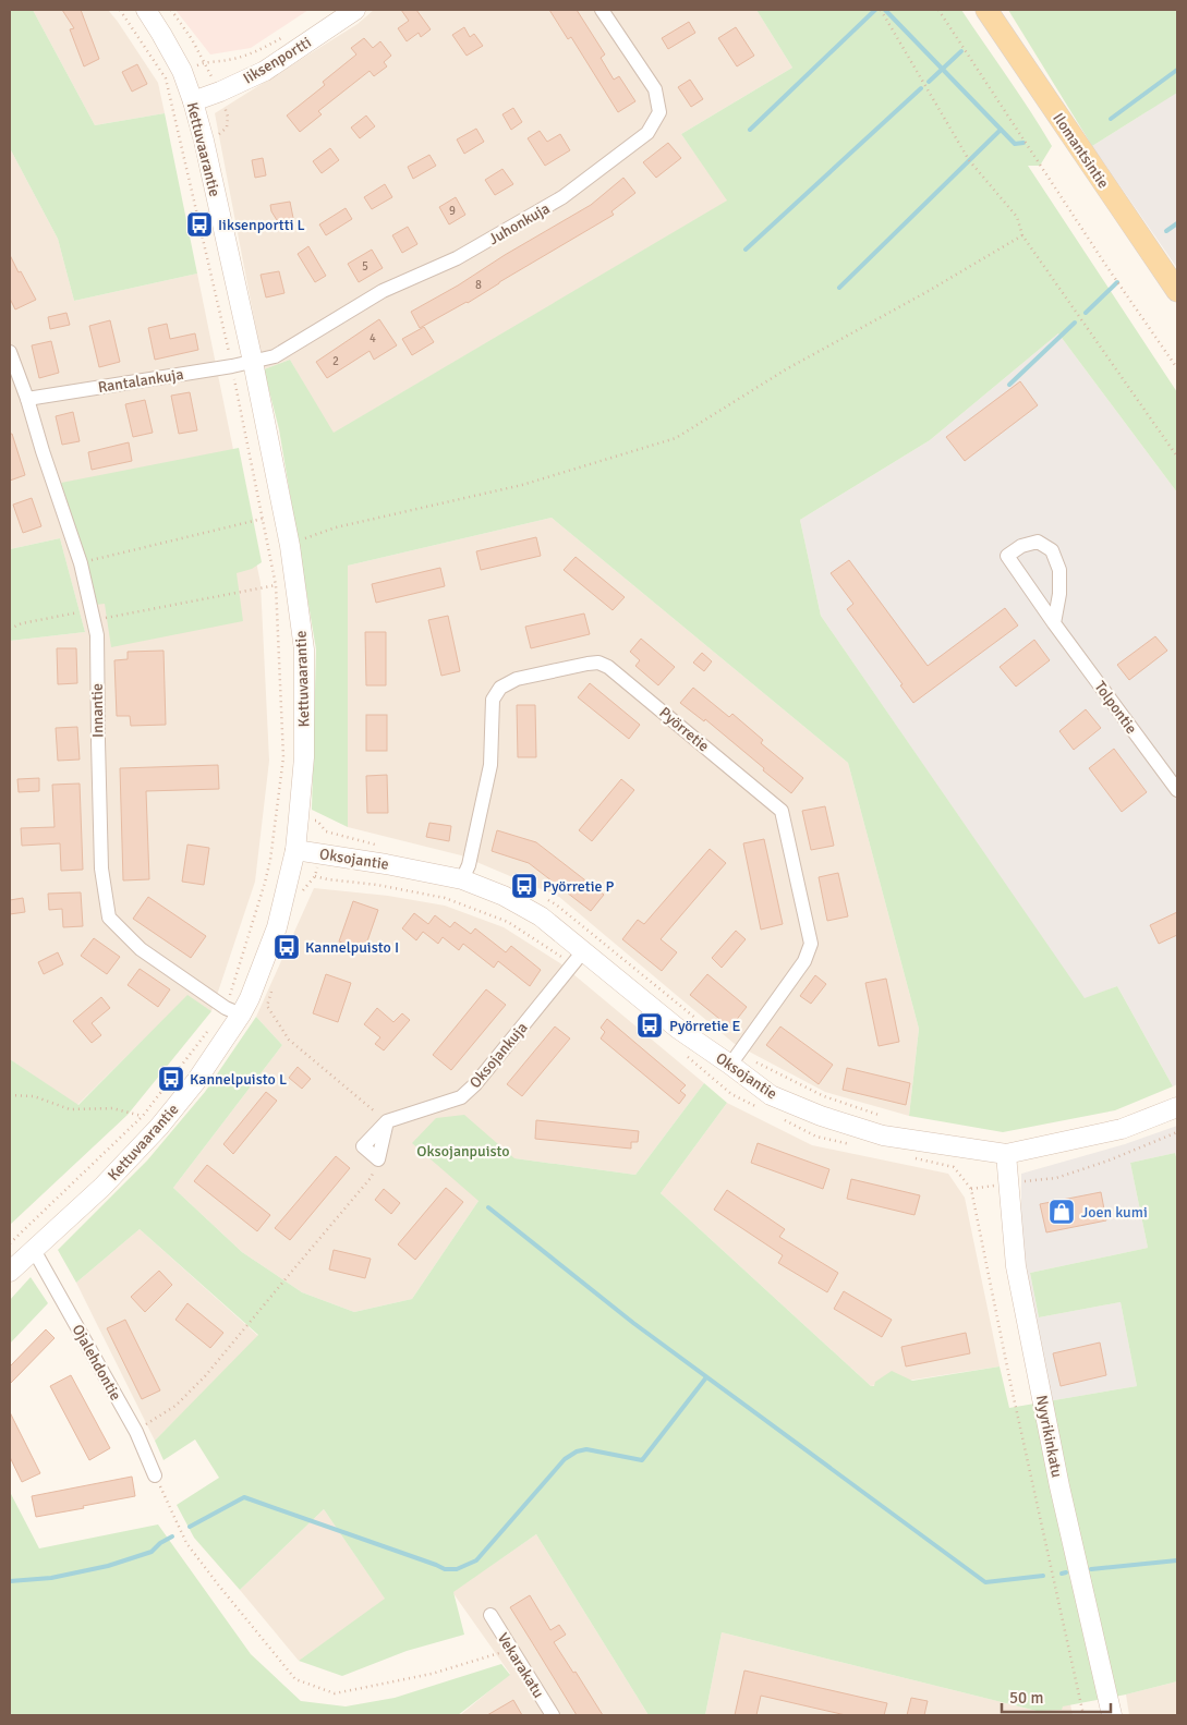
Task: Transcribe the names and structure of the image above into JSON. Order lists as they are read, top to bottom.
{
  "streets": {
    "main road": ["Ilomantsintie"],
    "street": [
      "Iiksenportti",
      "Kettuvaarantie",
      "Juhonkuja",
      "Rantalankuja",
      "Tolpontie",
      "Innantie",
      "Pyörretie",
      "Oksojantie",
      "Oksojankuja",
      "Ojalehdontie",
      "Nyyrikinkatu",
      "Vekarakatu"
    ]
  },
  "crossings": [
    ["Iiksenportti", "Kettuvaarantie"],
    ["Kettuvaarantie", "Juhonkuja"],
    ["Kettuvaarantie", "Rantalankuja"],
    ["Kettuvaarantie", "Innantie"],
    ["Kettuvaarantie", "Oksojantie"],
    ["Kettuvaarantie", "Ojalehdontie"],
    ["Juhonkuja", "Rantalankuja"],
    ["Rantalankuja", "Innantie"],
    ["Pyörretie", "Oksojantie"],
    ["Oksojantie", "Oksojankuja"],
    ["Oksojantie", "Nyyrikinkatu"]
  ],
  "parks": ["Oksojanpuisto"],
  "places": {
    "bus stop": [
      "Iiksenportti L",
      "Pyörretie P",
      "Kannelpuisto I",
      "Pyörretie E",
      "Kannelpuisto L"
    ],
    "shop": ["Joen kumi"]
  },
  "house_numbers": [
    "9",
    "5",
    "8",
    "4",
    "2"
  ],
  "scale_bar": "50 m"
}
